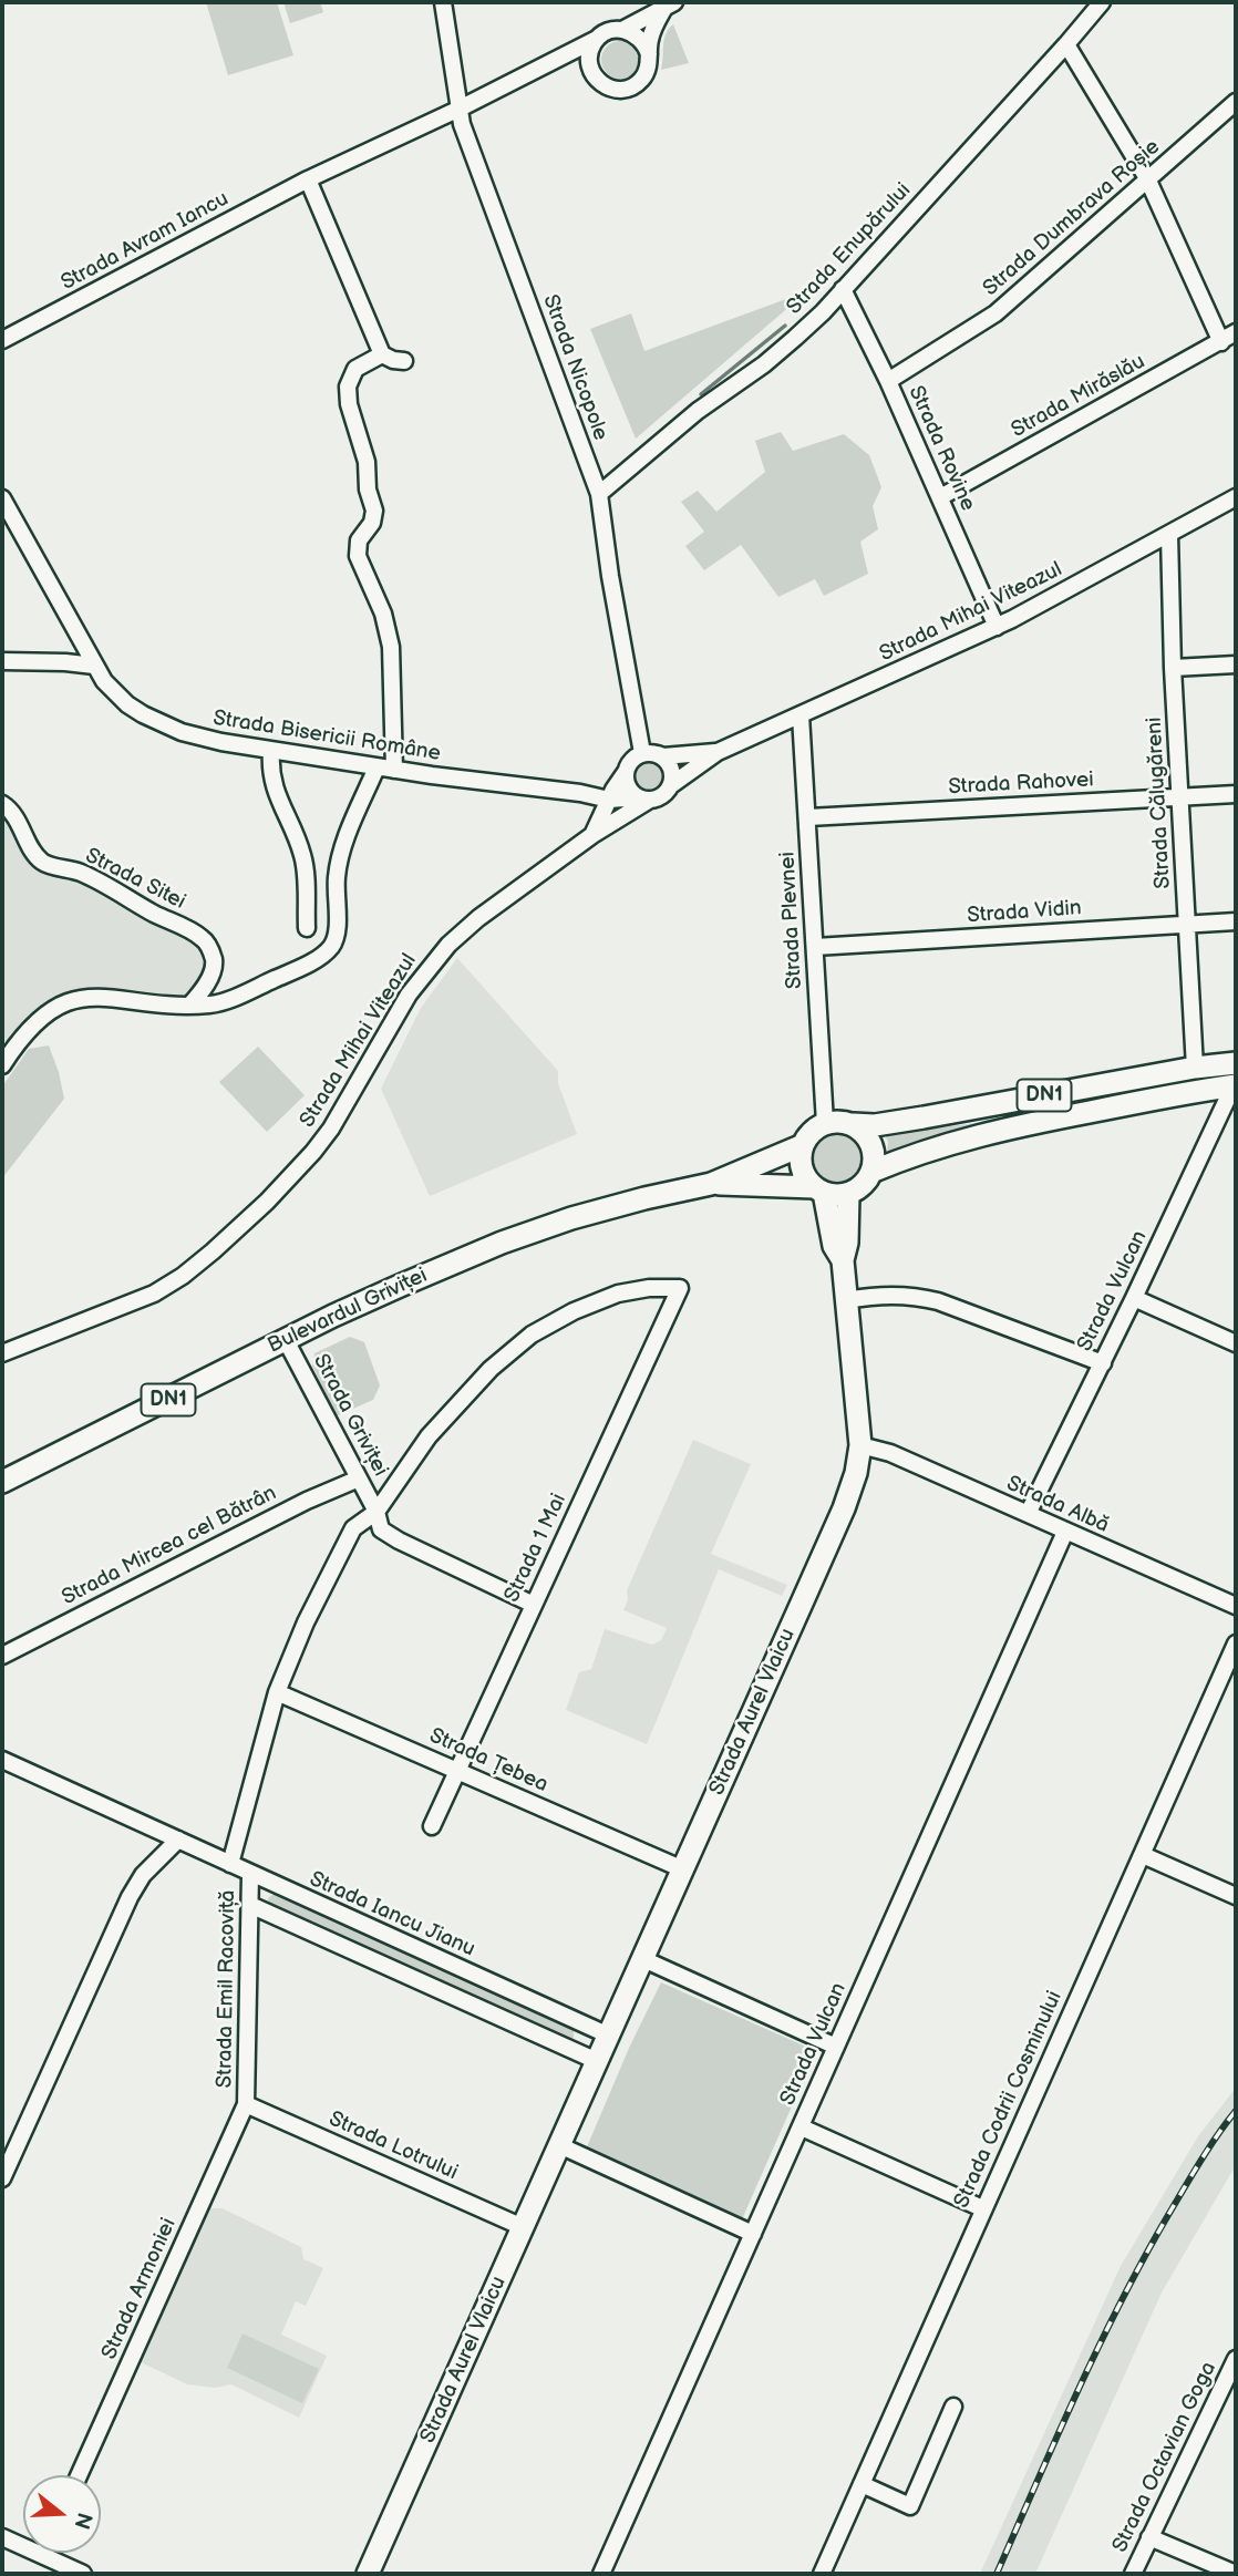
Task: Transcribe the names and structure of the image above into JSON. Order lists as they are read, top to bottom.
{
  "streets": {
    "main road": ["DN1", "Bulevardul Griviței", "Strada Aurel Vlaicu"],
    "street": [
      "Strada Dumbrava Roșie",
      "Strada Avram Iancu",
      "Strada Enupărului",
      "Strada Nicopole",
      "Strada Mirăslău",
      "Strada Rovine",
      "Strada Mihai Viteazul",
      "Strada Bisericii Române",
      "Strada Rahovei",
      "Strada Călugăreni",
      "Strada Sitei",
      "Strada Vidin",
      "Strada Plevnei",
      "Strada Vulcan",
      "Strada Griviței",
      "Strada Albă",
      "Strada Mircea cel Bătrân",
      "Strada 1 Mai",
      "Strada Țebea",
      "Strada Iancu Jianu",
      "Strada Emil Racoviță",
      "Strada Codrii Cosminului",
      "Strada Lotrului",
      "Strada Armoniei",
      "Strada Octavian Goga"
    ]
  },
  "crossings": [
    ["Strada Dumbrava Roșie", "Strada Rovine"],
    ["Strada Avram Iancu", "Strada Nicopole"],
    ["Strada Enupărului", "Strada Nicopole"],
    ["Strada Enupărului", "Strada Rovine"],
    ["Strada Nicopole", "Strada Mihai Viteazul"],
    ["Strada Nicopole", "Strada Bisericii Române"],
    ["Strada Mirăslău", "Strada Rovine"],
    ["Strada Rovine", "Strada Mihai Viteazul"],
    ["Strada Mihai Viteazul", "Strada Bisericii Române"],
    ["Strada Mihai Viteazul", "Strada Călugăreni"],
    ["Strada Mihai Viteazul", "Strada Plevnei"],
    ["Strada Rahovei", "Strada Călugăreni"],
    ["Strada Rahovei", "Strada Plevnei"],
    ["Strada Călugăreni", "Strada Vidin"],
    ["Strada Călugăreni", "DN1"],
    ["Strada Vidin", "Strada Plevnei"],
    ["Strada Plevnei", "DN1"],
    ["Strada Plevnei", "Bulevardul Griviței"],
    ["Strada Plevnei", "Strada Aurel Vlaicu"],
    ["DN1", "Strada Vulcan"],
    ["DN1", "Bulevardul Griviței"],
    ["DN1", "Strada Aurel Vlaicu"],
    ["Strada Vulcan", "Strada Albă"],
    ["Bulevardul Griviței", "Strada Griviței"],
    ["Bulevardul Griviței", "Strada Aurel Vlaicu"],
    ["Strada Griviței", "Strada Mircea cel Bătrân"],
    ["Strada Griviței", "Strada Emil Racoviță"],
    ["Strada Albă", "Strada Aurel Vlaicu"],
    ["Strada 1 Mai", "Strada Țebea"],
    ["Strada 1 Mai", "Strada Emil Racoviță"],
    ["Strada Aurel Vlaicu", "Strada Țebea"],
    ["Strada Aurel Vlaicu", "Strada Iancu Jianu"],
    ["Strada Aurel Vlaicu", "Strada Lotrului"],
    ["Strada Țebea", "Strada Emil Racoviță"],
    ["Strada Iancu Jianu", "Strada Emil Racoviță"],
    ["Strada Emil Racoviță", "Strada Lotrului"],
    ["Strada Emil Racoviță", "Strada Armoniei"],
    ["Strada Lotrului", "Strada Armoniei"]
  ],
  "north": "right"
}
